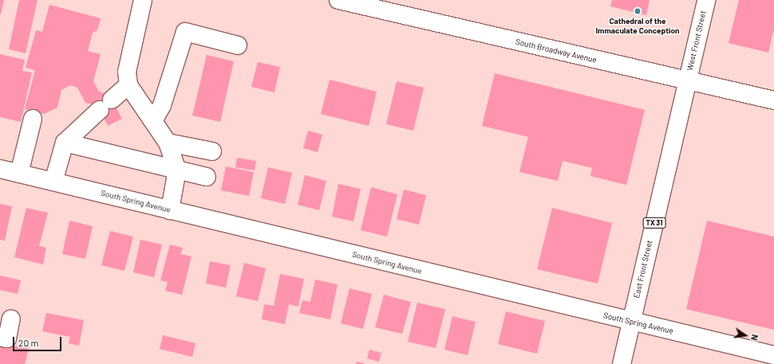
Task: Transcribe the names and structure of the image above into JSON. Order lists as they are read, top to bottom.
{
  "streets": {
    "main road": [
      "West Front Street",
      "South Broadway Avenue",
      "South Spring Avenue",
      "TX 31",
      "East Front Street"
    ]
  },
  "crossings": [
    ["West Front Street", "South Broadway Avenue"],
    ["West Front Street", "East Front Street"],
    ["South Broadway Avenue", "East Front Street"],
    ["South Spring Avenue", "East Front Street"]
  ],
  "places": ["Cathedral of the Immaculate Conception"],
  "scale_bar": "20 m",
  "north": "right"
}
